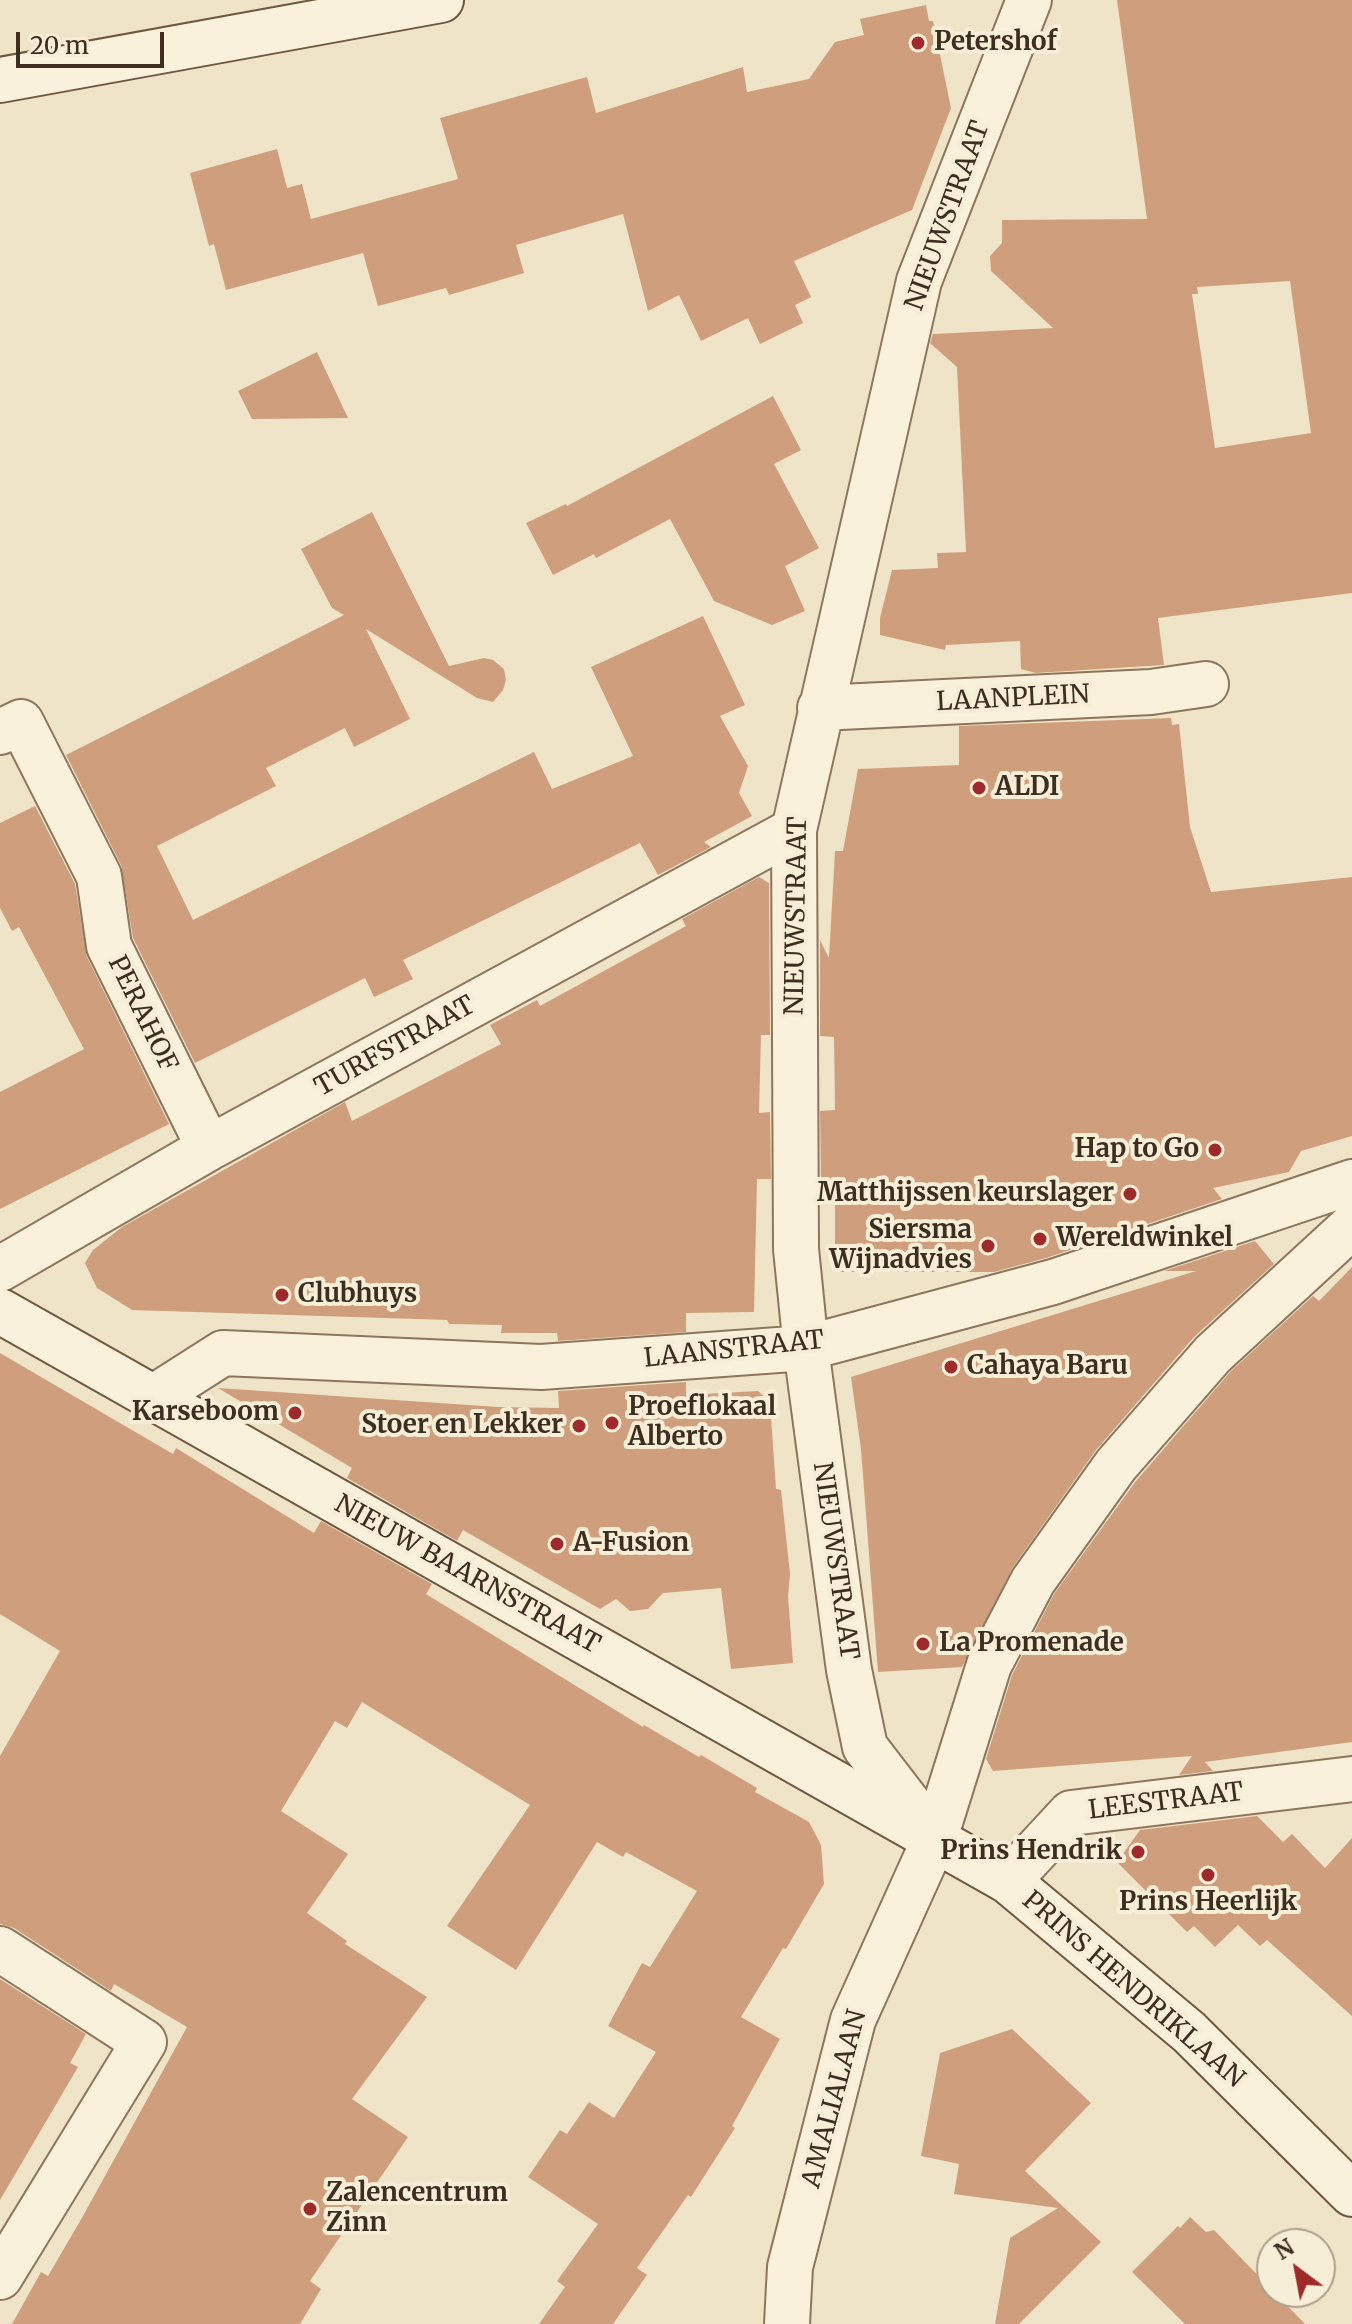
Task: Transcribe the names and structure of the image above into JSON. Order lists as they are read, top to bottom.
{
  "streets": {
    "street": [
      "NIEUWSTRAAT",
      "LAANPLEIN",
      "PERAHOF",
      "TURFSTRAAT",
      "LAANSTRAAT",
      "NIEUW BAARNSTRAAT",
      "LEESTRAAT",
      "PRINS HENDRIKLAAN",
      "AMALIALAAN"
    ]
  },
  "crossings": [
    ["NIEUWSTRAAT", "LAANPLEIN"],
    ["NIEUWSTRAAT", "TURFSTRAAT"],
    ["NIEUWSTRAAT", "LAANSTRAAT"],
    ["NIEUWSTRAAT", "NIEUW BAARNSTRAAT"],
    ["NIEUWSTRAAT", "PRINS HENDRIKLAAN"],
    ["NIEUWSTRAAT", "AMALIALAAN"],
    ["PERAHOF", "TURFSTRAAT"],
    ["LAANSTRAAT", "NIEUW BAARNSTRAAT"],
    ["NIEUW BAARNSTRAAT", "PRINS HENDRIKLAAN"],
    ["NIEUW BAARNSTRAAT", "AMALIALAAN"],
    ["LEESTRAAT", "PRINS HENDRIKLAAN"],
    ["PRINS HENDRIKLAAN", "AMALIALAAN"]
  ],
  "places": [
    "Petershof",
    "ALDI",
    "Hap to Go",
    "Matthijssen keurslager",
    "Wereldwinkel",
    "Siersma Wijnadvies",
    "Clubhuys",
    "Cahaya Baru",
    "Karseboom",
    "Proeflokaal Alberto",
    "Stoer en Lekker",
    "A-Fusion",
    "La Promenade",
    "Prins Hendrik",
    "Prins Heerlijk",
    "Zalencentrum Zinn"
  ],
  "scale_bar": "20 m",
  "north": "top left"
}
